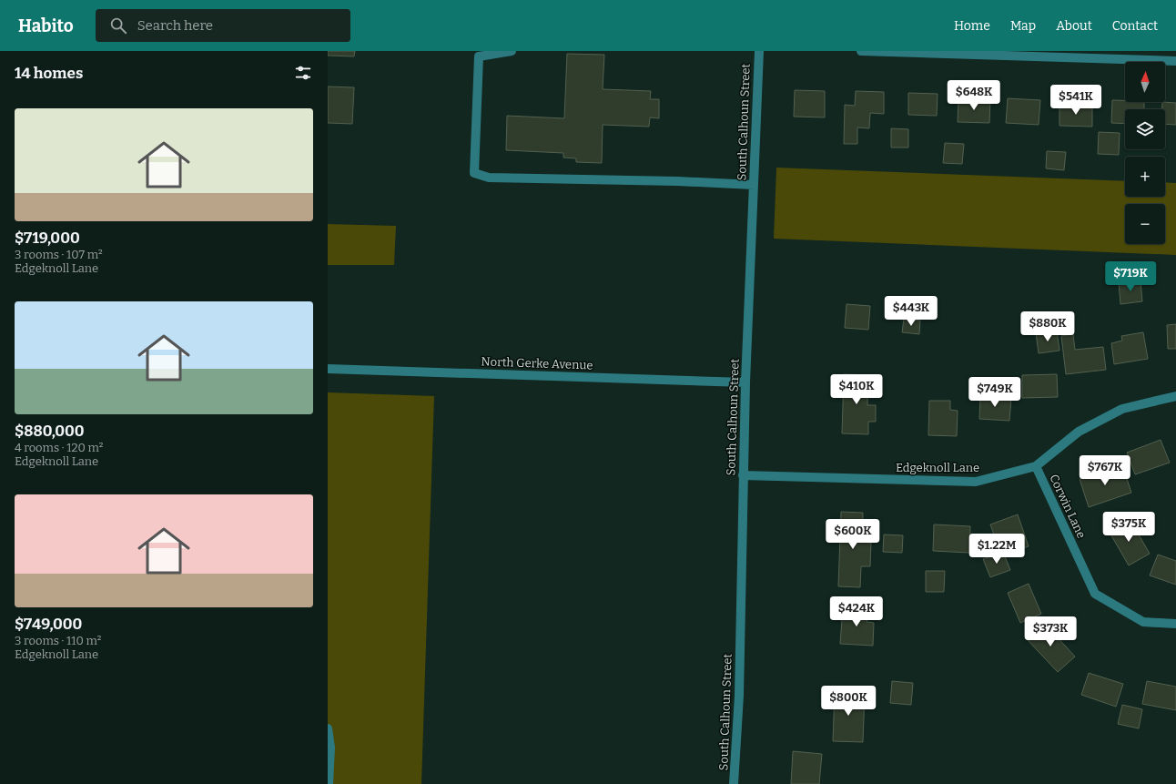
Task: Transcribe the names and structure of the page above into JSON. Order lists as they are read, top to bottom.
{
  "streets": {
    "street": [
      "South Calhoun Street",
      "North Gerke Avenue",
      "Edgeknoll Lane",
      "Corwin Lane"
    ]
  },
  "crossings": [
    ["South Calhoun Street", "North Gerke Avenue"],
    ["South Calhoun Street", "Edgeknoll Lane"],
    ["Edgeknoll Lane", "Corwin Lane"]
  ],
  "north": "top",
  "page": {
    "header": "Habito",
    "search": "Search here",
    "nav": [
      "Home",
      "Map",
      "About",
      "Contact"
    ],
    "heading": "14 homes",
    "map_buttons": ["+", "−"],
    "price": [
      "$648K",
      "$541K",
      "$719K",
      "$443K",
      "$880K",
      "$410K",
      "$749K",
      "$767K",
      "$375K",
      "$600K",
      "$1.22M",
      "$424K",
      "$373K",
      "$800K"
    ],
    "list": [
      {
        "name": "$719,000",
        "note": "3 rooms · 107 m² · Edgeknoll Lane"
      },
      {
        "name": "$880,000",
        "note": "4 rooms · 120 m² · Edgeknoll Lane"
      },
      {
        "name": "$749,000",
        "note": "3 rooms · 110 m² · Edgeknoll Lane"
      }
    ]
  }
}
